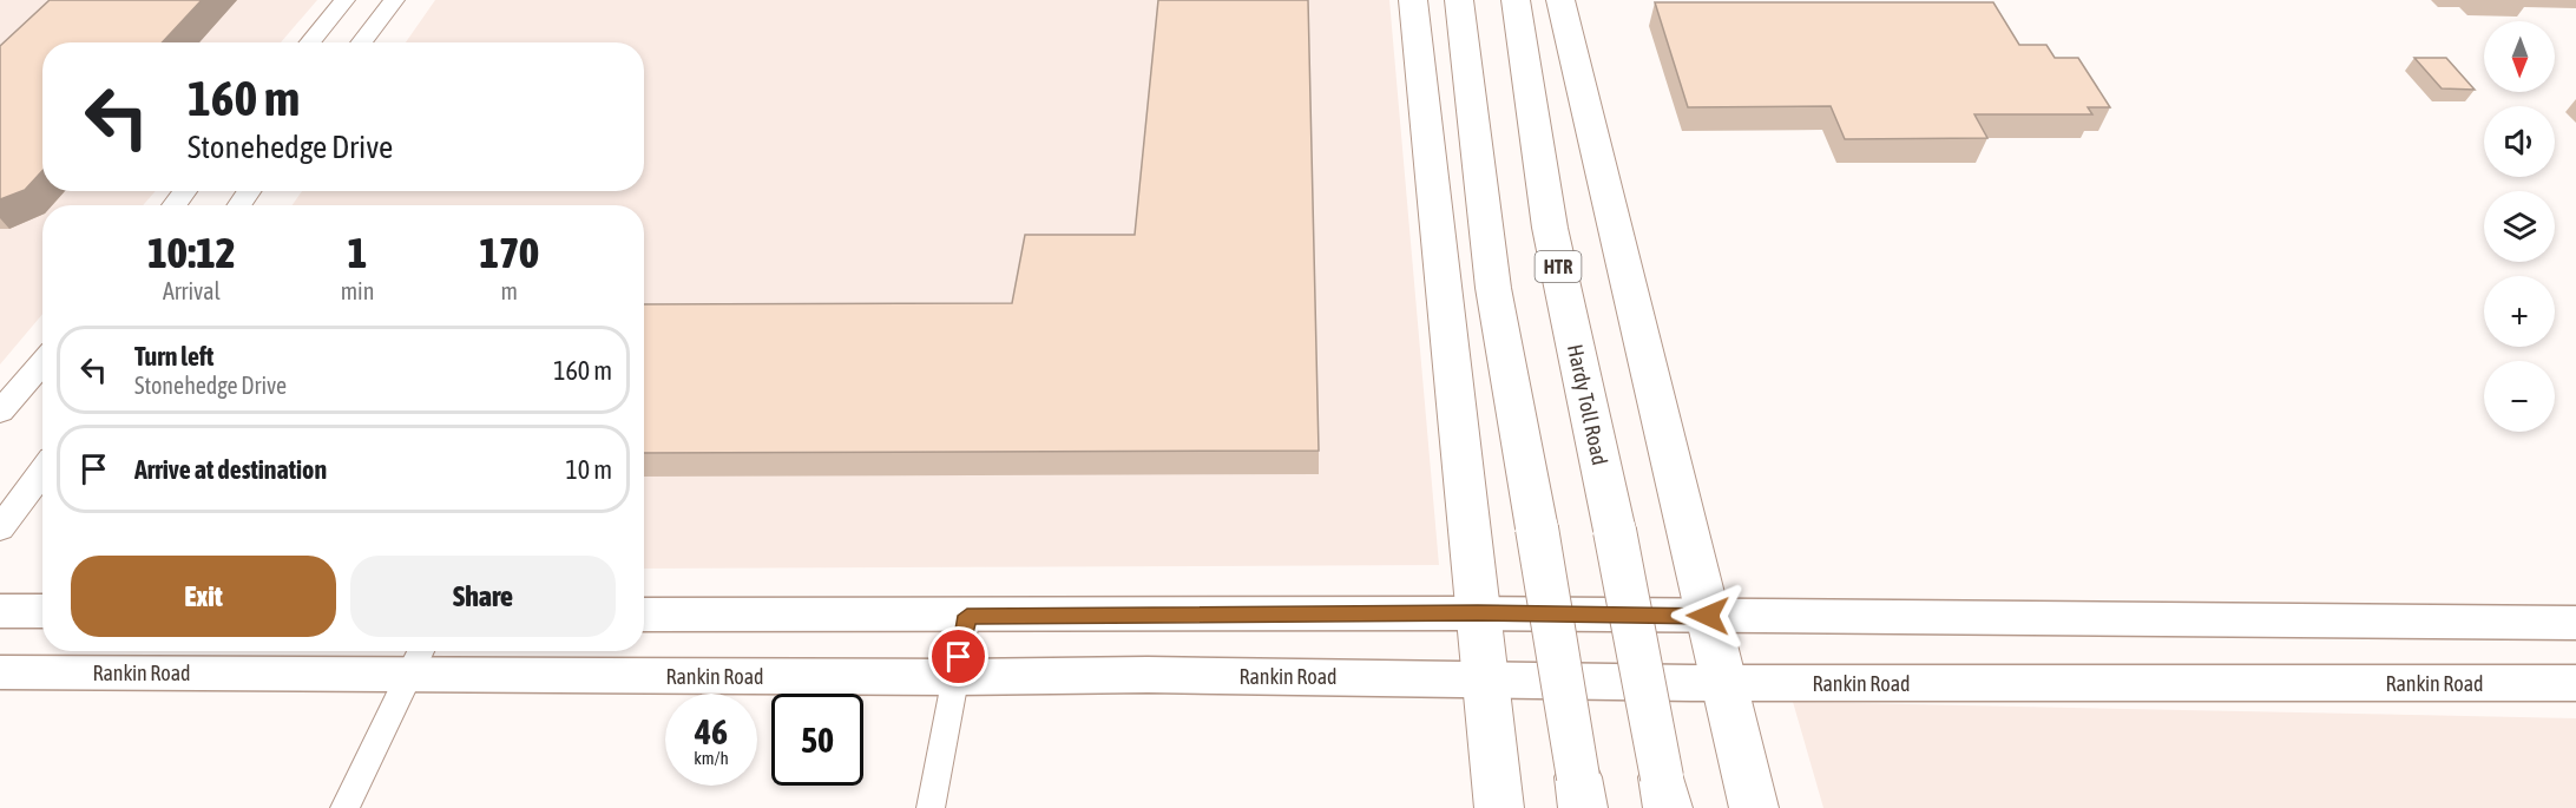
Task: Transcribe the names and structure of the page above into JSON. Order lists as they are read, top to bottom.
{
  "streets": {
    "highway": ["HTR", "Hardy Toll Road"],
    "main road": ["Rankin Road"]
  },
  "north": "bottom",
  "page": {
    "map_buttons": ["+", "−"],
    "turn": ["160 m", "Stonehedge Drive"],
    "eta": [
      "10:12",
      "Arrival",
      "1",
      "min",
      "170",
      "m"
    ],
    "list": [
      {
        "name": "Turn left",
        "note": "Stonehedge Drive",
        "value": "160 m"
      },
      {
        "name": "Arrive at destination",
        "value": "10 m"
      }
    ],
    "buttons": ["Exit", "Share"],
    "speed": "46 km/h",
    "limit": "50"
  }
}
